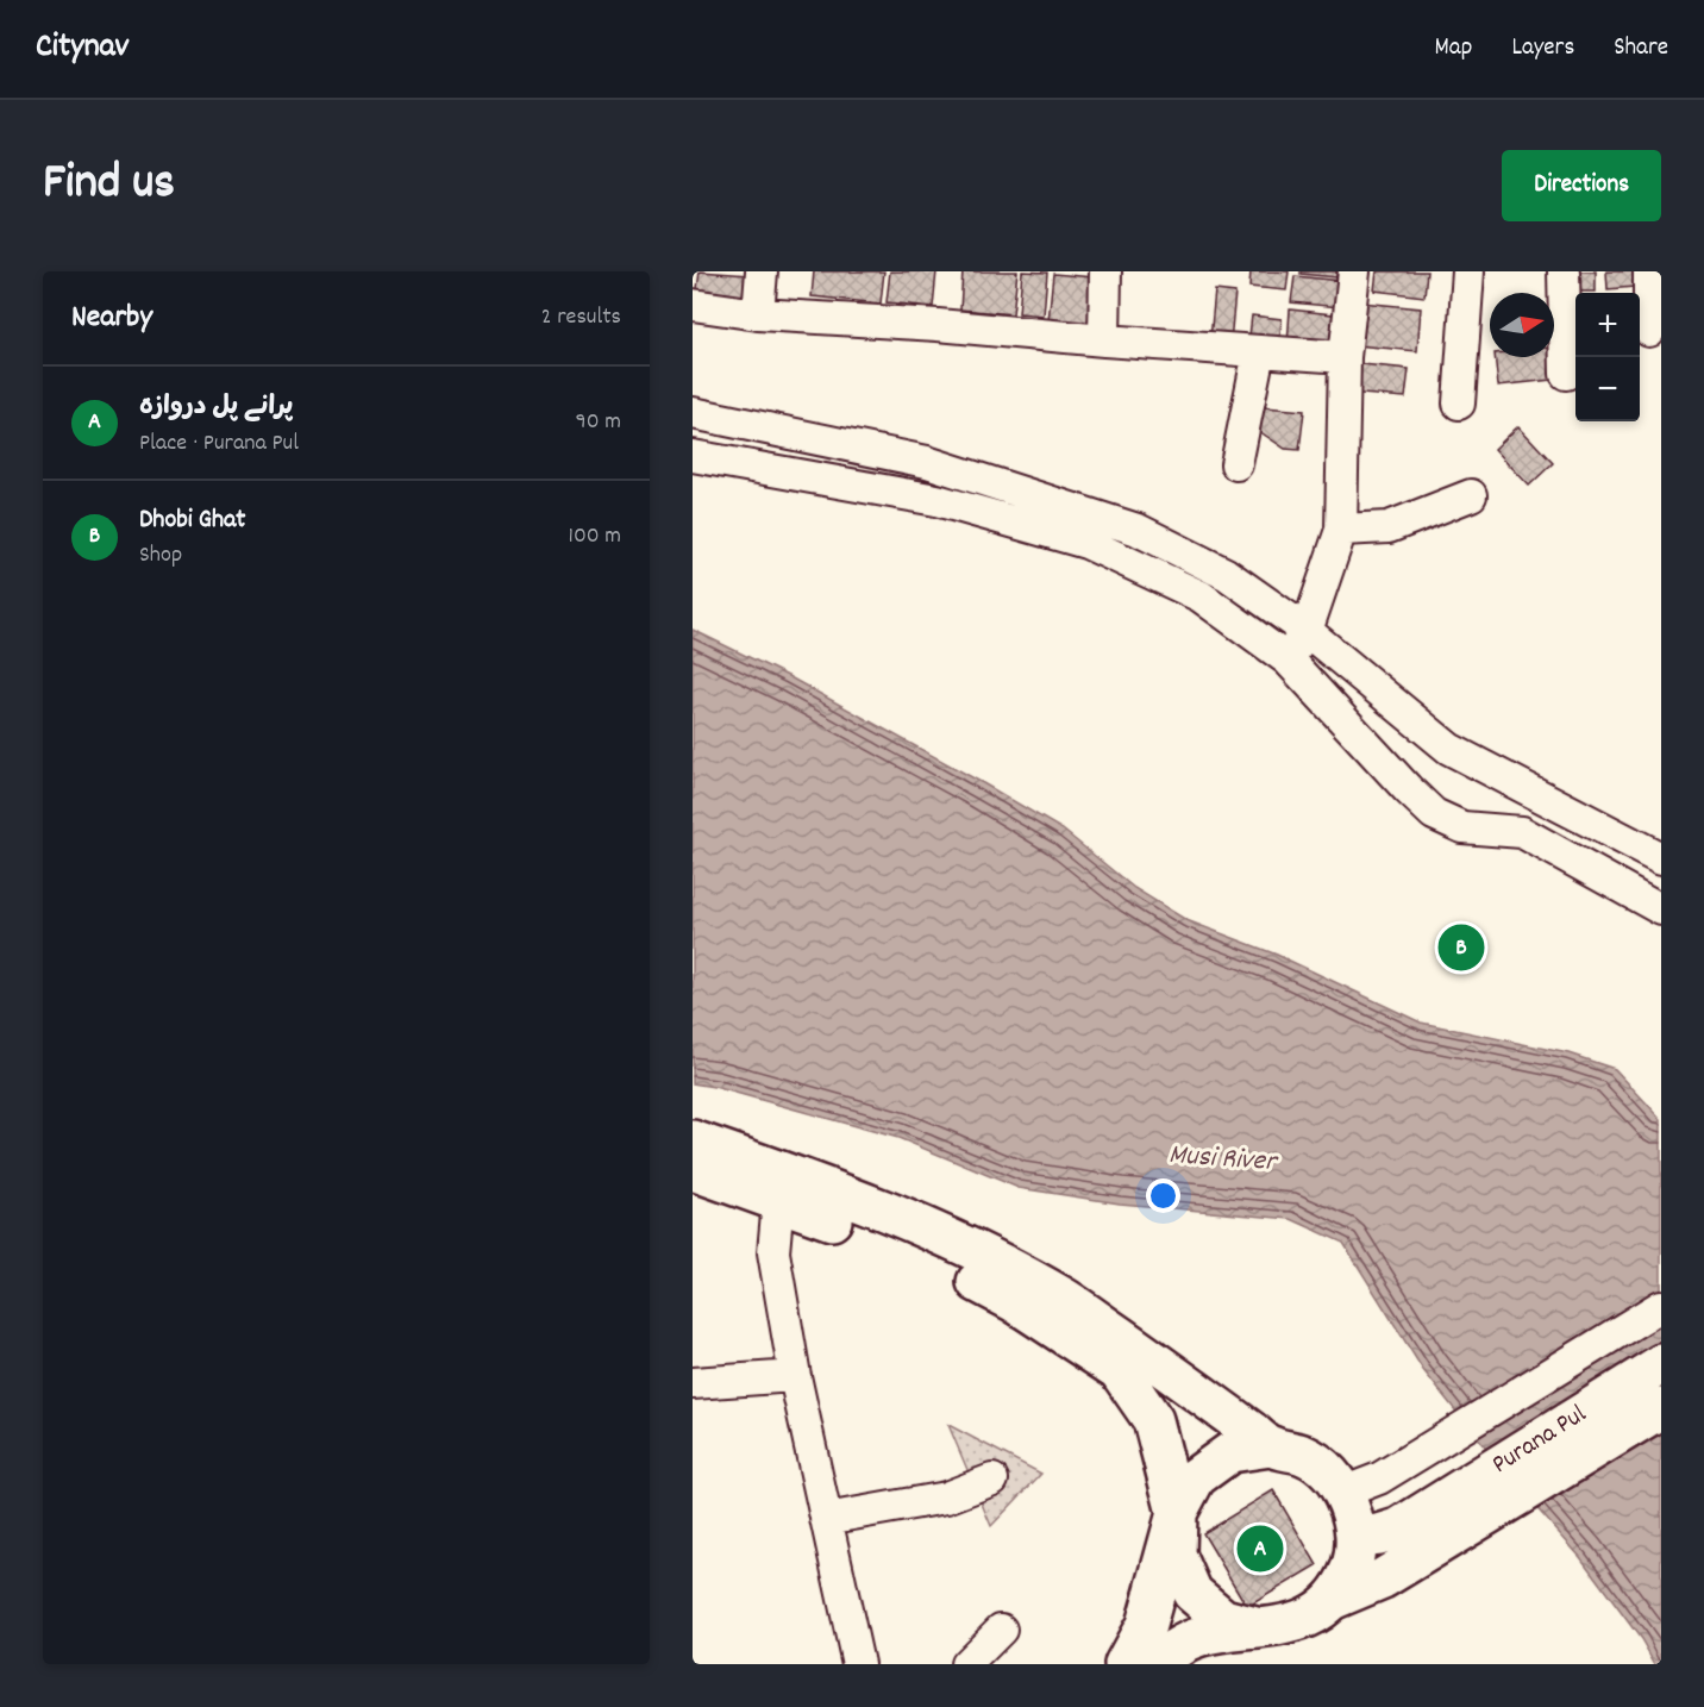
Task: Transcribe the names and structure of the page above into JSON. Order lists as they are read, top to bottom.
{
  "streets": {
    "main road": ["Purana Pul"]
  },
  "water": ["Musi River"],
  "north": "right",
  "page": {
    "header": "Citynav",
    "nav": ["Map", "Layers", "Share"],
    "title": "Find us",
    "buttons": "Directions",
    "heading": ["Nearby", "2 results"],
    "map_buttons": ["+", "−"],
    "list": [
      {
        "mark": "A",
        "name": "پرانے پل دروازہ",
        "note": "Place · Purana Pul",
        "value": "90 m"
      },
      {
        "mark": "B",
        "name": "Dhobi Ghat",
        "note": "Shop",
        "value": "100 m"
      }
    ],
    "pins": ["B", "A"]
  }
}
